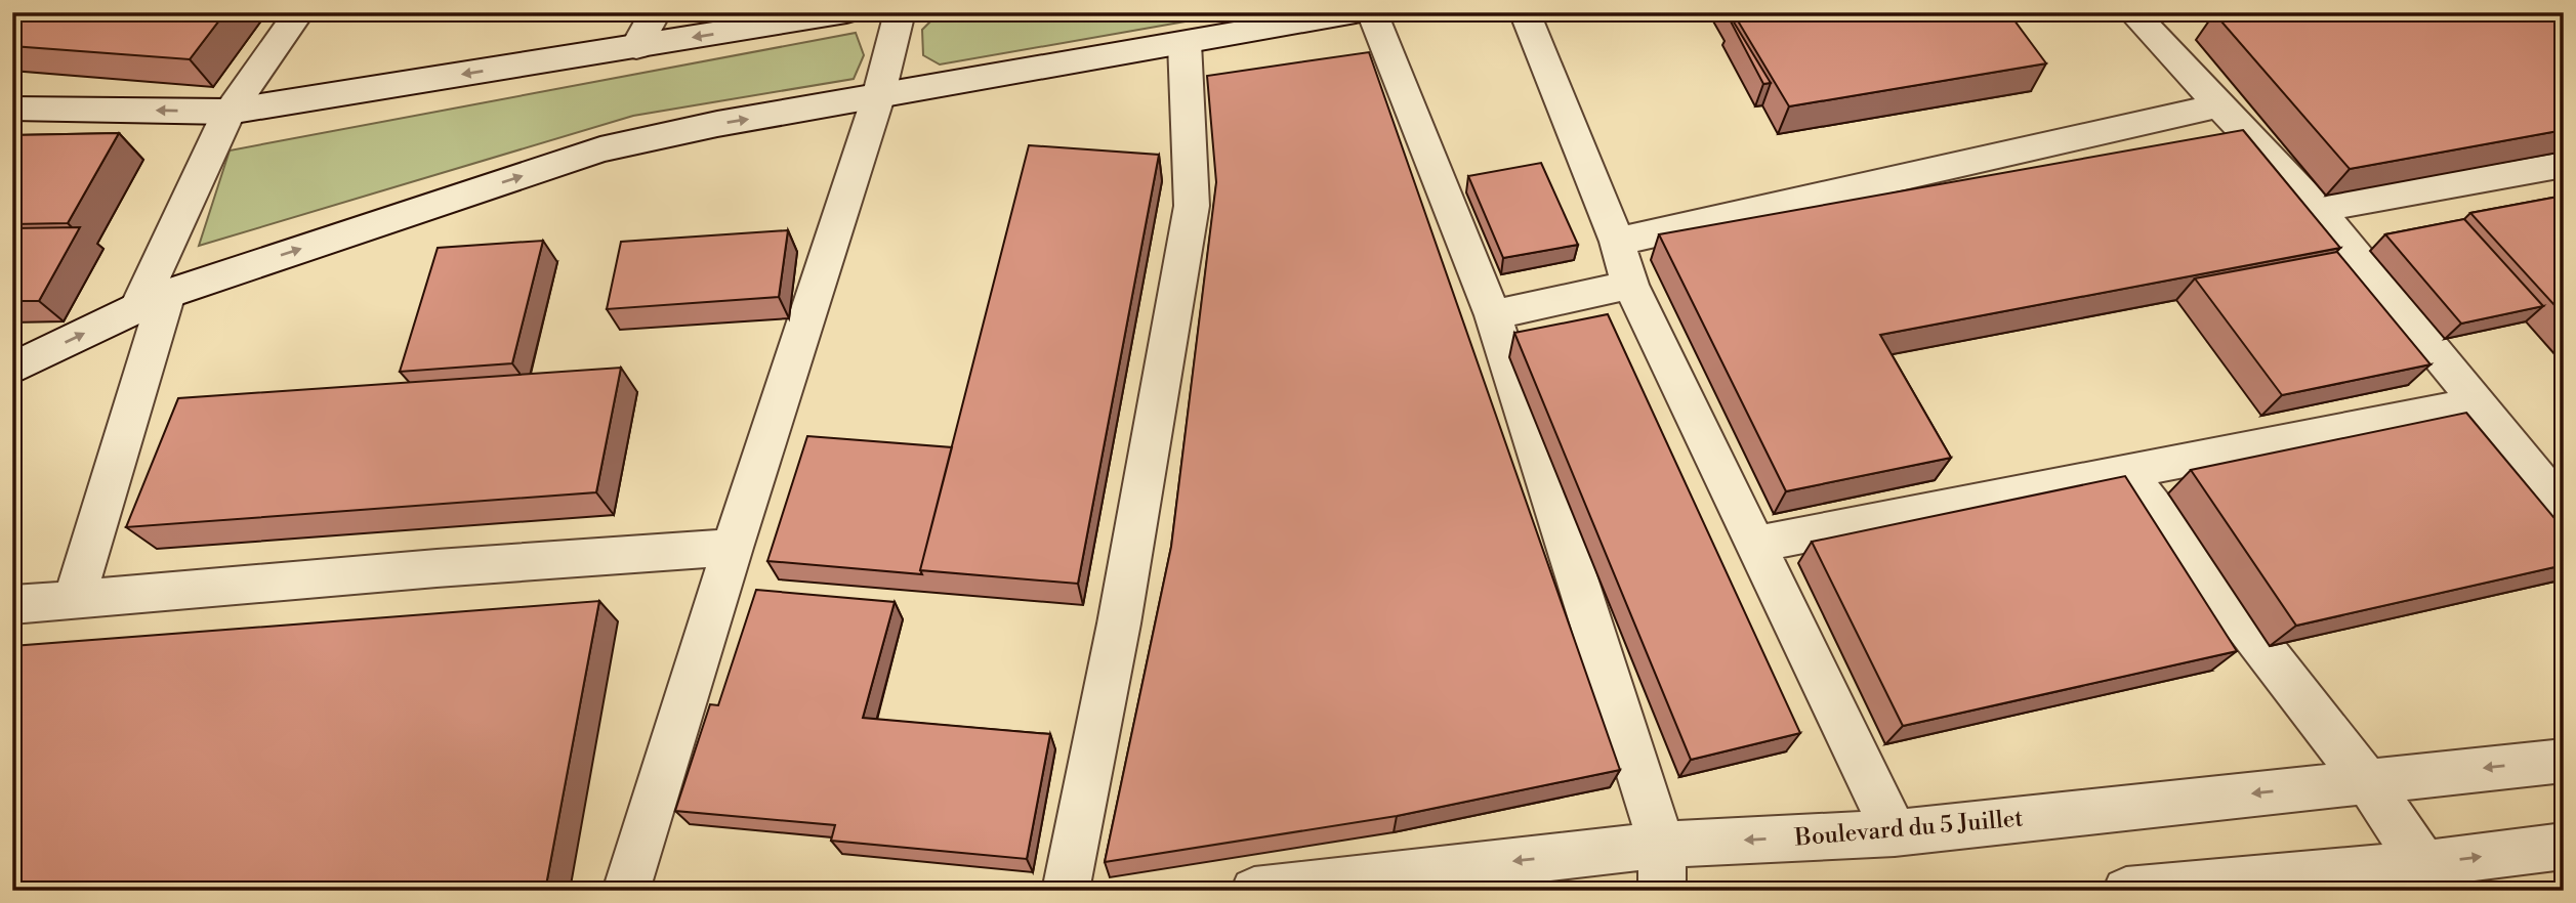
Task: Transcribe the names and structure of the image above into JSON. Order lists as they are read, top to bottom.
{
  "streets": {
    "street": ["Boulevard du 5 Juillet"]
  }
}
